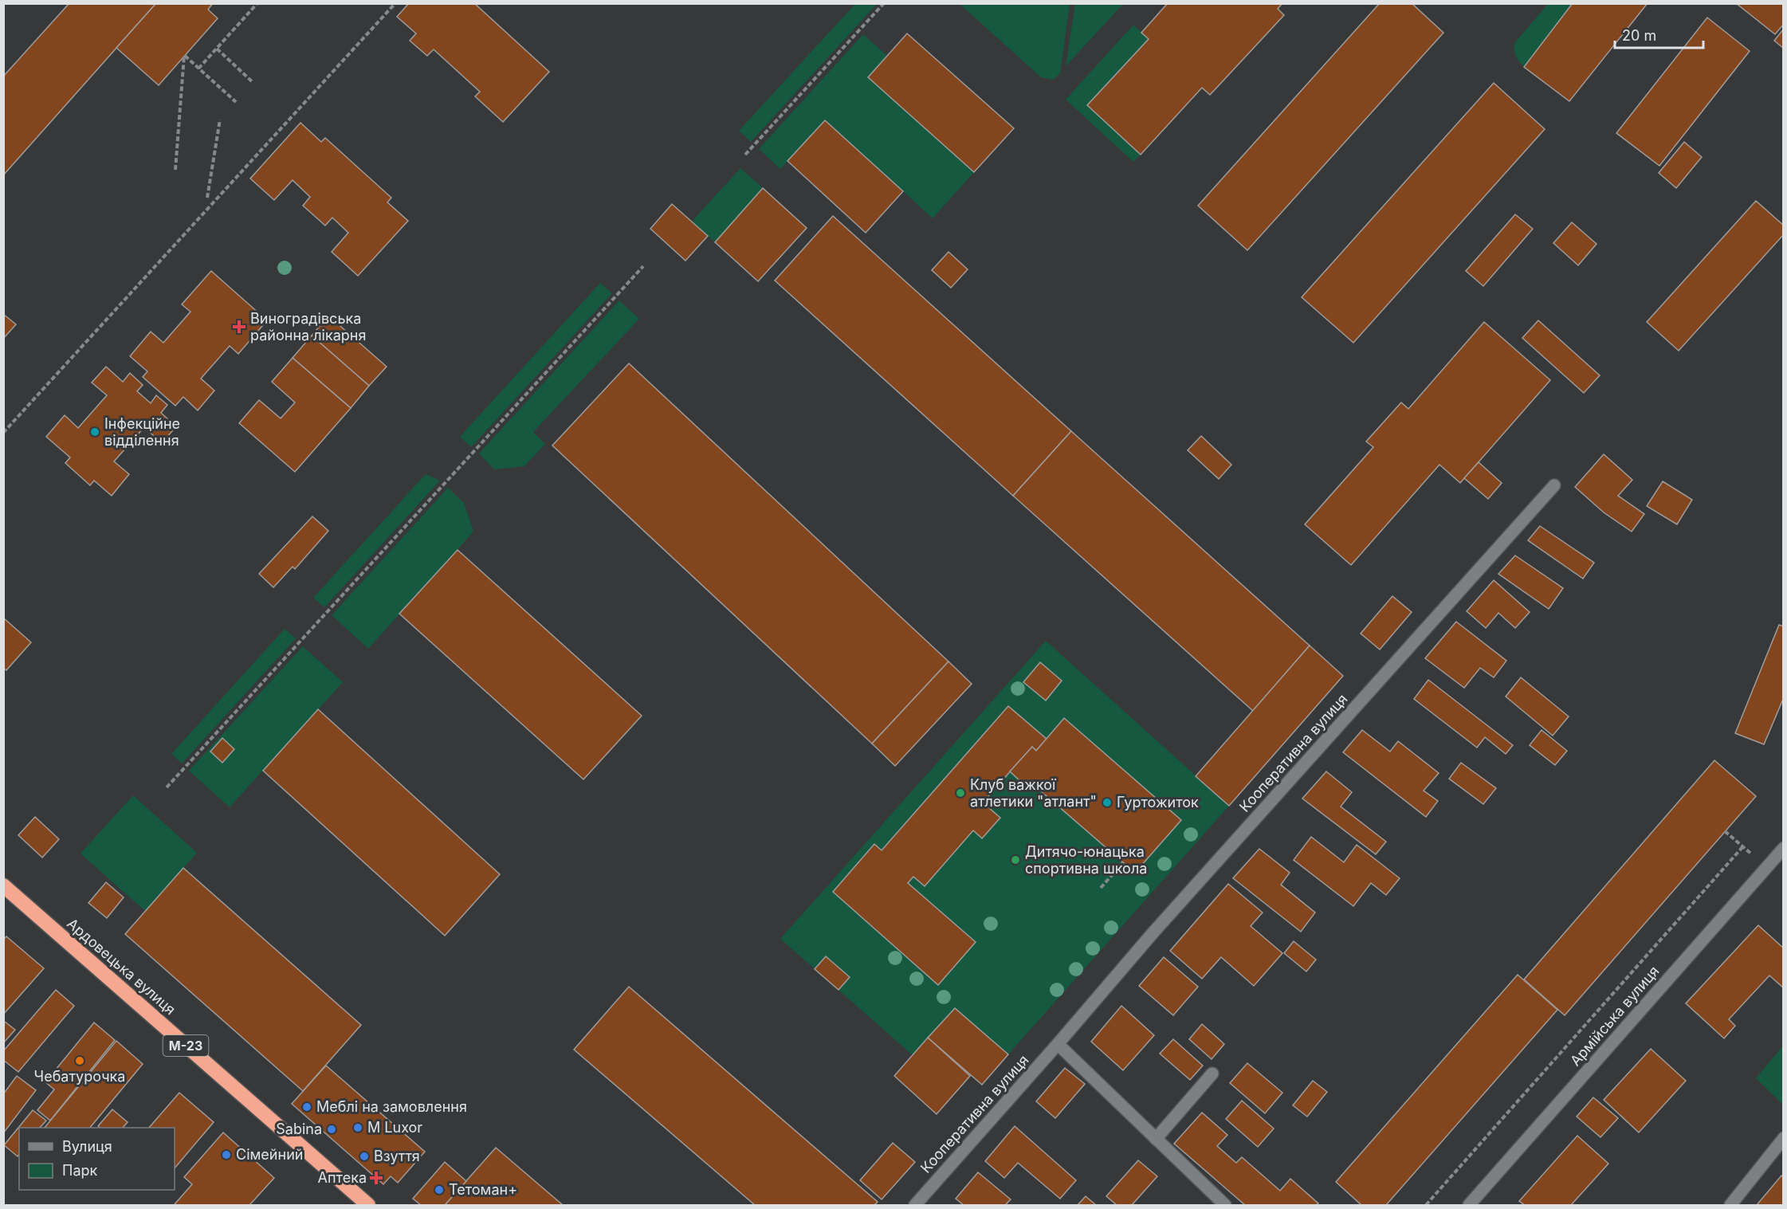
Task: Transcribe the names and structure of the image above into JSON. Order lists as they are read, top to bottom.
{
  "streets": {
    "highway": ["Ардовецька вулиця", "М-23"],
    "street": ["Кооперативна вулиця", "Армійська вулиця"]
  },
  "places": {
    "health": ["Виноградівська районна лікарня", "Аптека"],
    "other": [
      "Інфекційне відділення",
      "Клуб важкої атлетики \"атлант\"",
      "Гуртожиток",
      "Дитячо-юнацька спортивна школа",
      "Чебатурочка",
      "Меблі на замовлення",
      "M Luxor",
      "Sabina",
      "Сімейний",
      "Взуття",
      "Тетоман+"
    ]
  },
  "legend": ["Вулиця", "Парк"],
  "scale_bar": "20 m"
}
